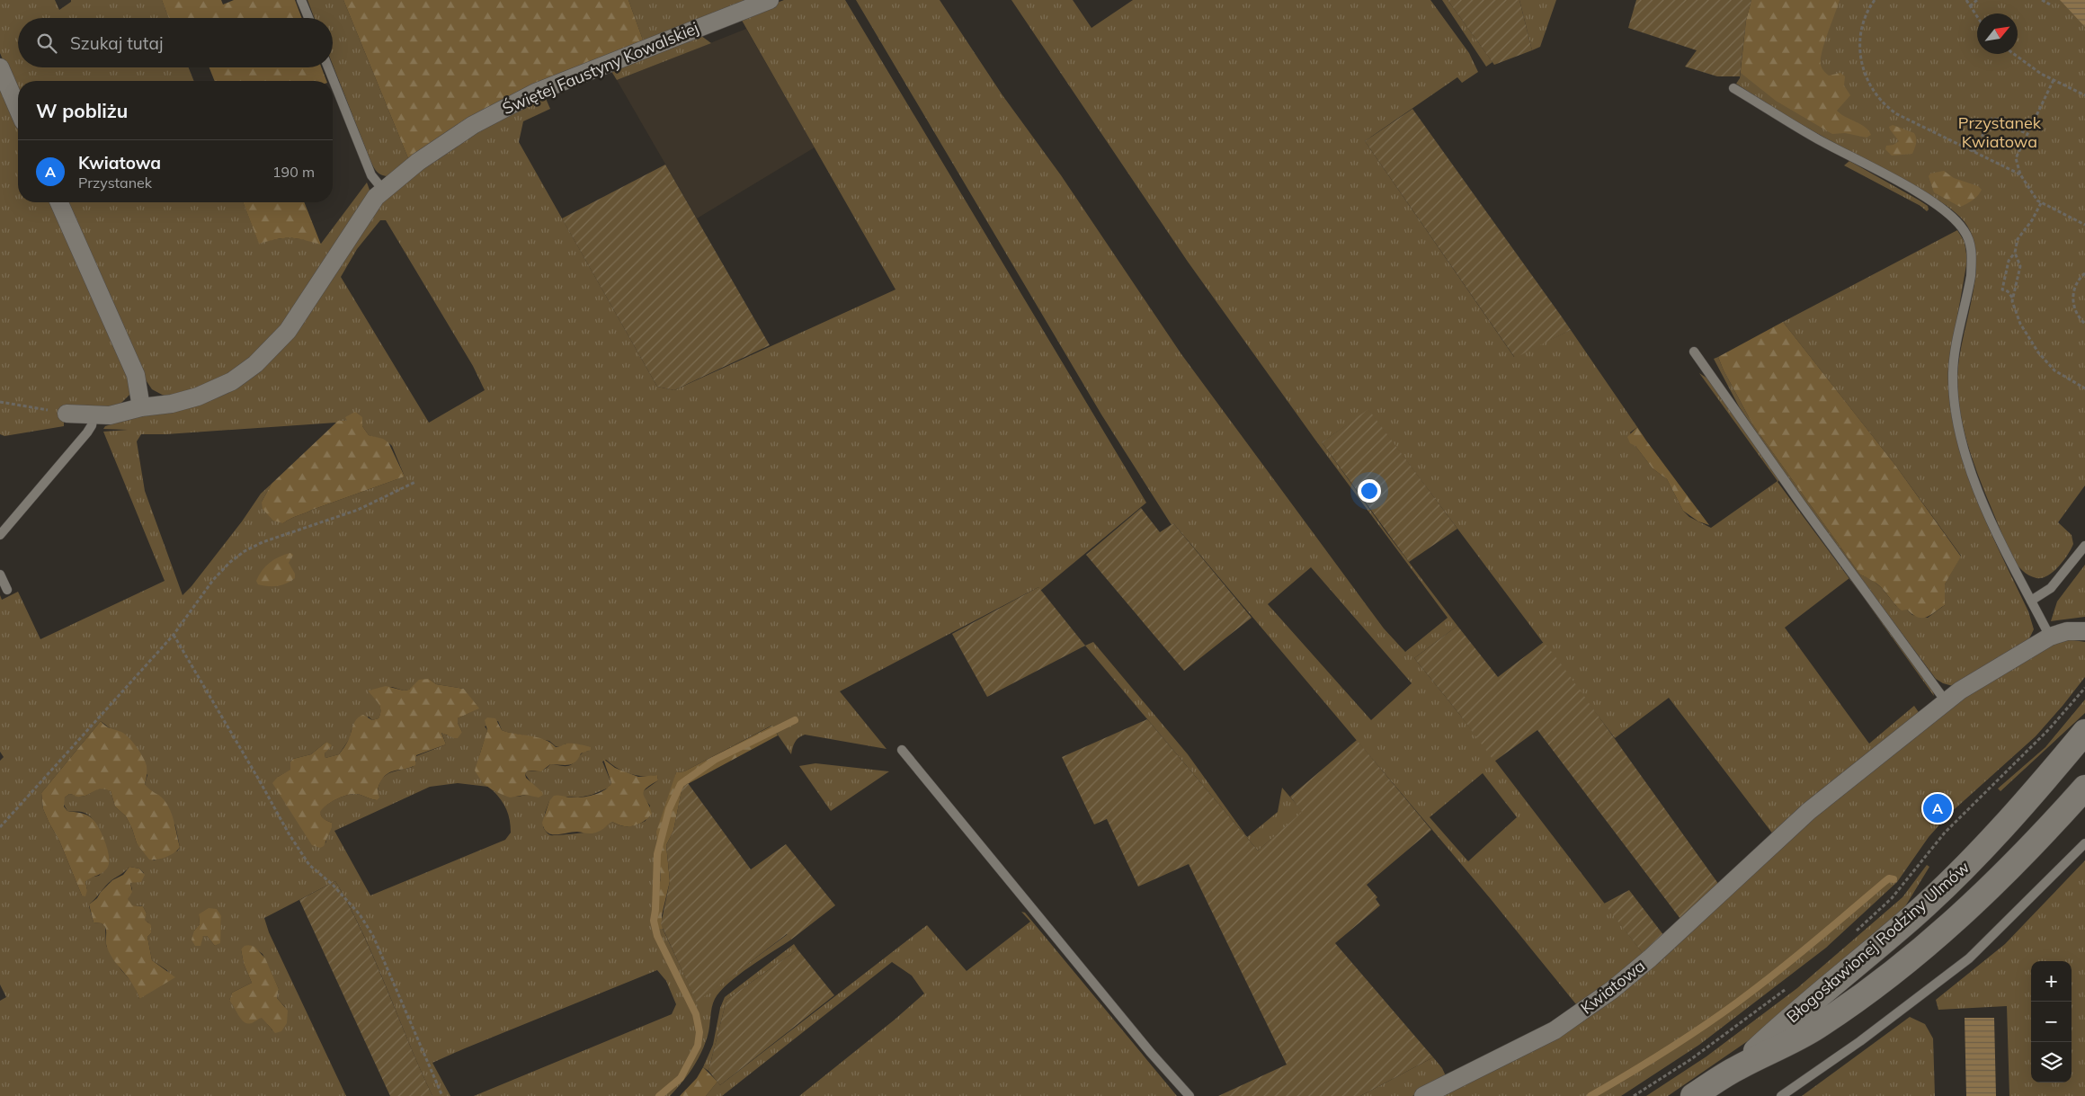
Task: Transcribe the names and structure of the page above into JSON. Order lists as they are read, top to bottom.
{
  "streets": {
    "main road": ["Błogosławionej Rodziny Ulmów"],
    "street": ["Świętej Faustyny Kowalskiej", "Kwiatowa"]
  },
  "parks": ["Przystanek Kwiatowa"],
  "north": "top right",
  "page": {
    "search": "Szukaj tutaj",
    "heading": "W pobliżu",
    "list": [
      {
        "mark": "A",
        "name": "Kwiatowa",
        "note": "Przystanek",
        "value": "190 m"
      }
    ],
    "pins": "A",
    "map_buttons": ["+", "−"]
  }
}
